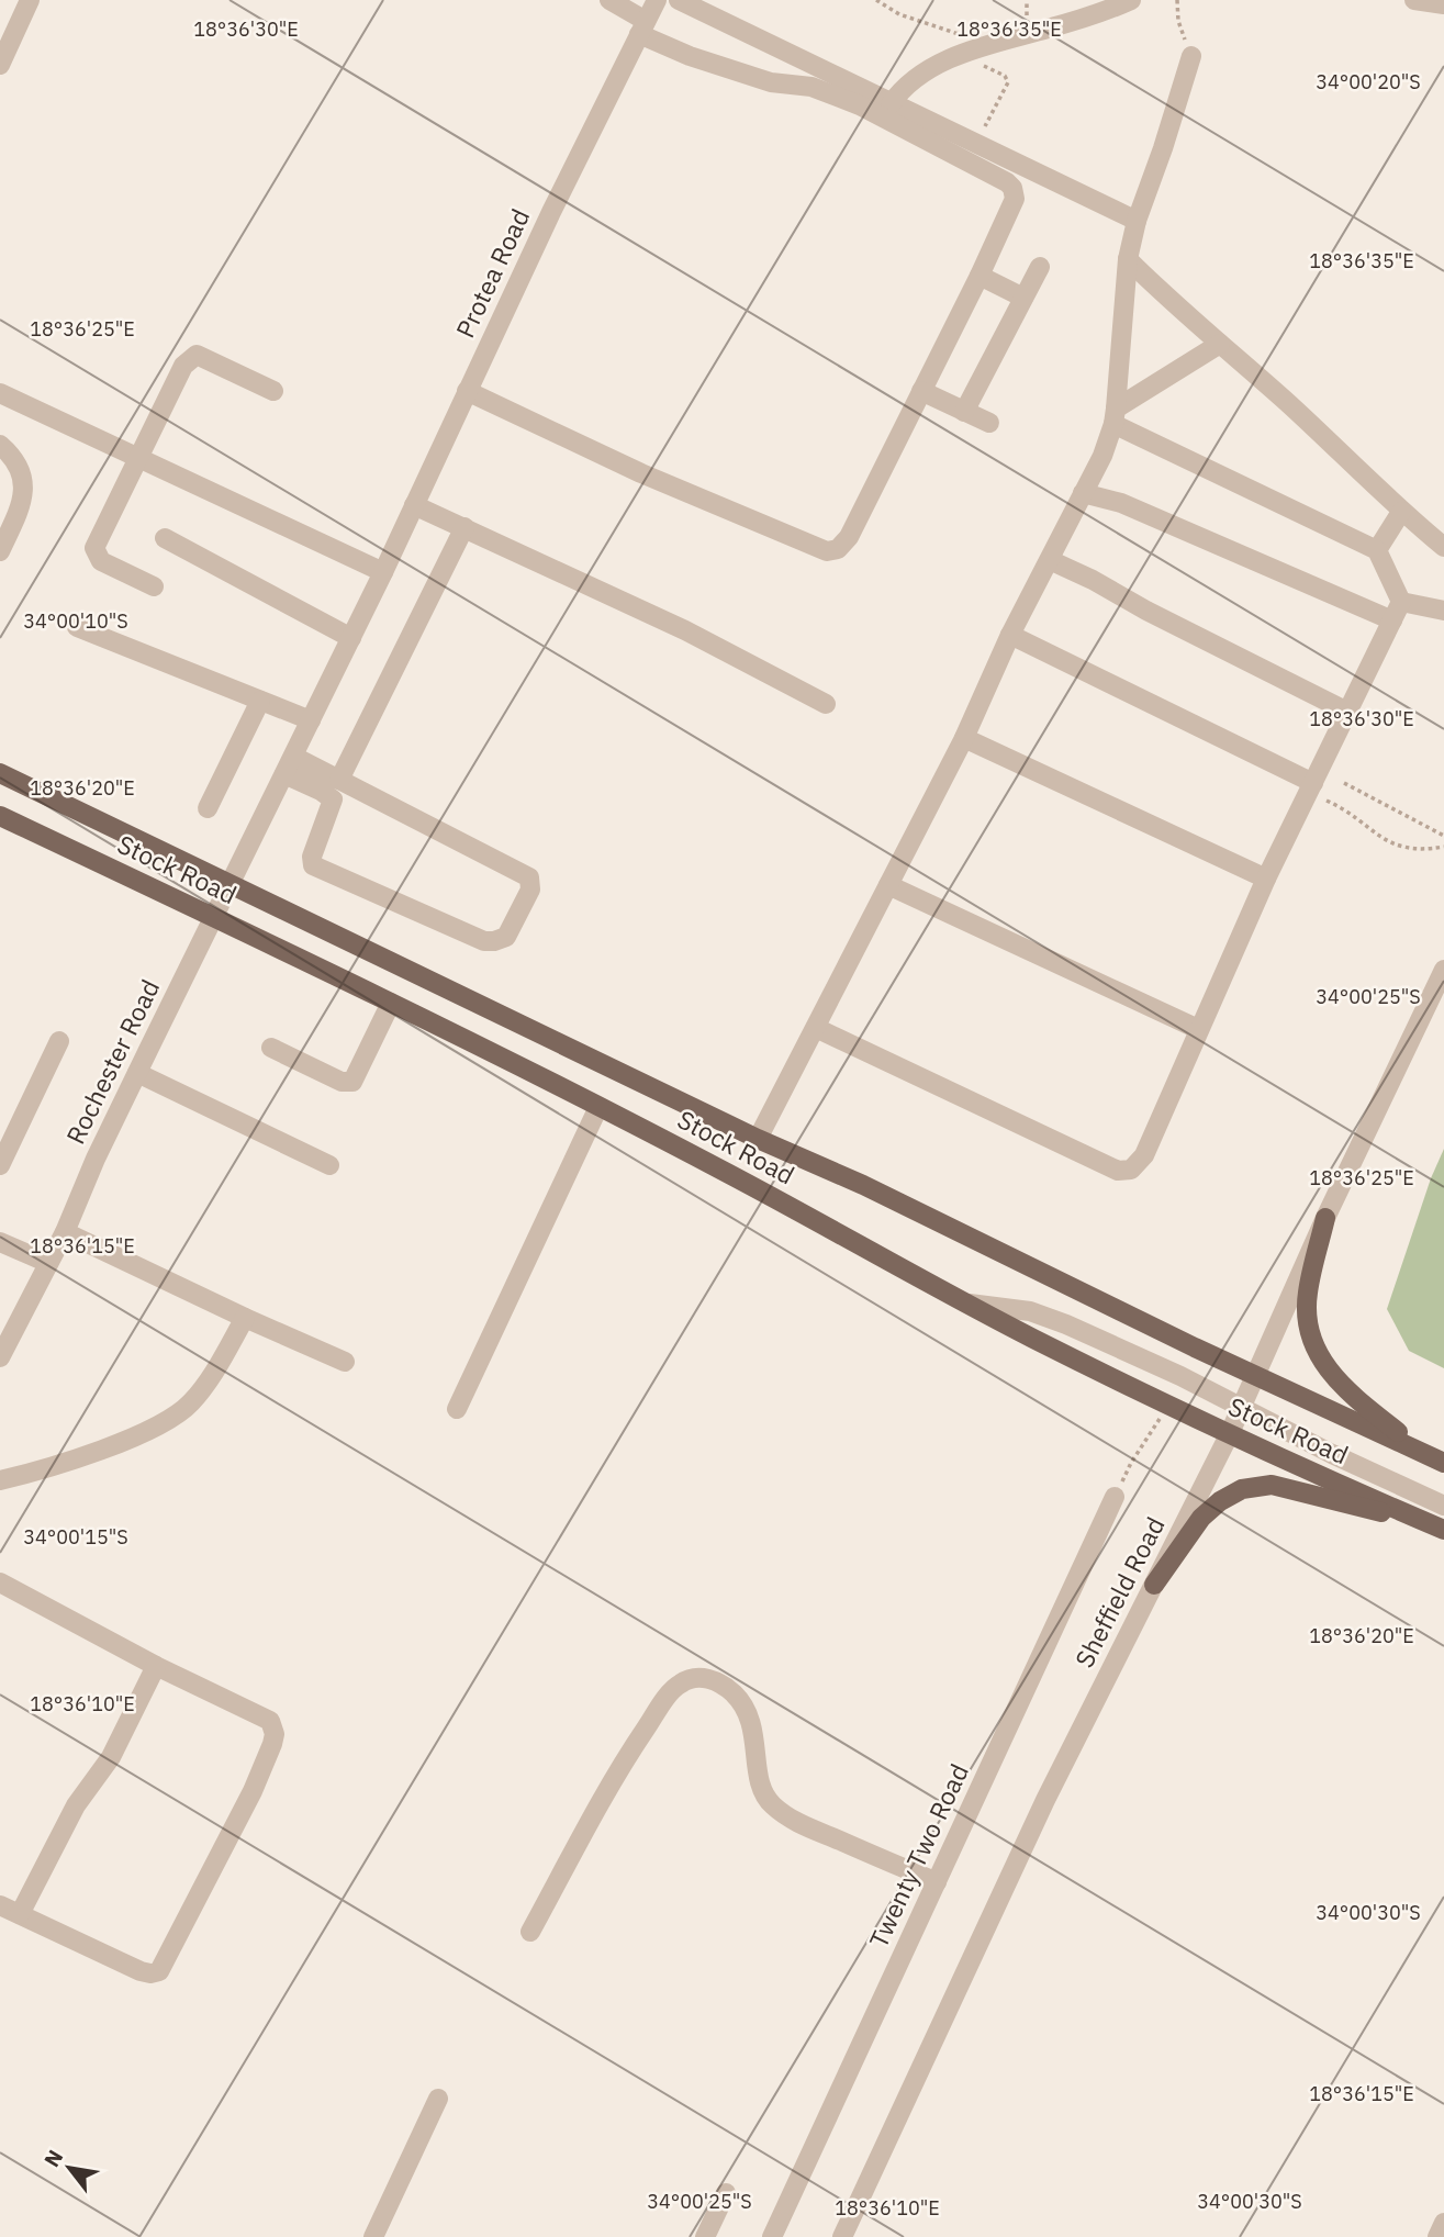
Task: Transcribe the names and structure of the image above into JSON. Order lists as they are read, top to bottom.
{
  "streets": {
    "main road": ["Stock Road"],
    "street": [
      "Protea Road",
      "Rochester Road",
      "Sheffield Road",
      "Twenty Two Road"
    ]
  },
  "crossings": [
    ["Protea Road", "Stock Road"],
    ["Protea Road", "Rochester Road"],
    ["Stock Road", "Rochester Road"],
    ["Stock Road", "Sheffield Road"]
  ],
  "north": "top left",
  "coordinates": [
    "18°36'30\"E",
    "18°36'35\"E",
    "34°00'20\"S",
    "18°36'25\"E",
    "34°00'10\"S",
    "18°36'20\"E",
    "34°00'25\"S",
    "18°36'15\"E",
    "34°00'15\"S",
    "18°36'10\"E",
    "34°00'30\"S"
  ]
}
